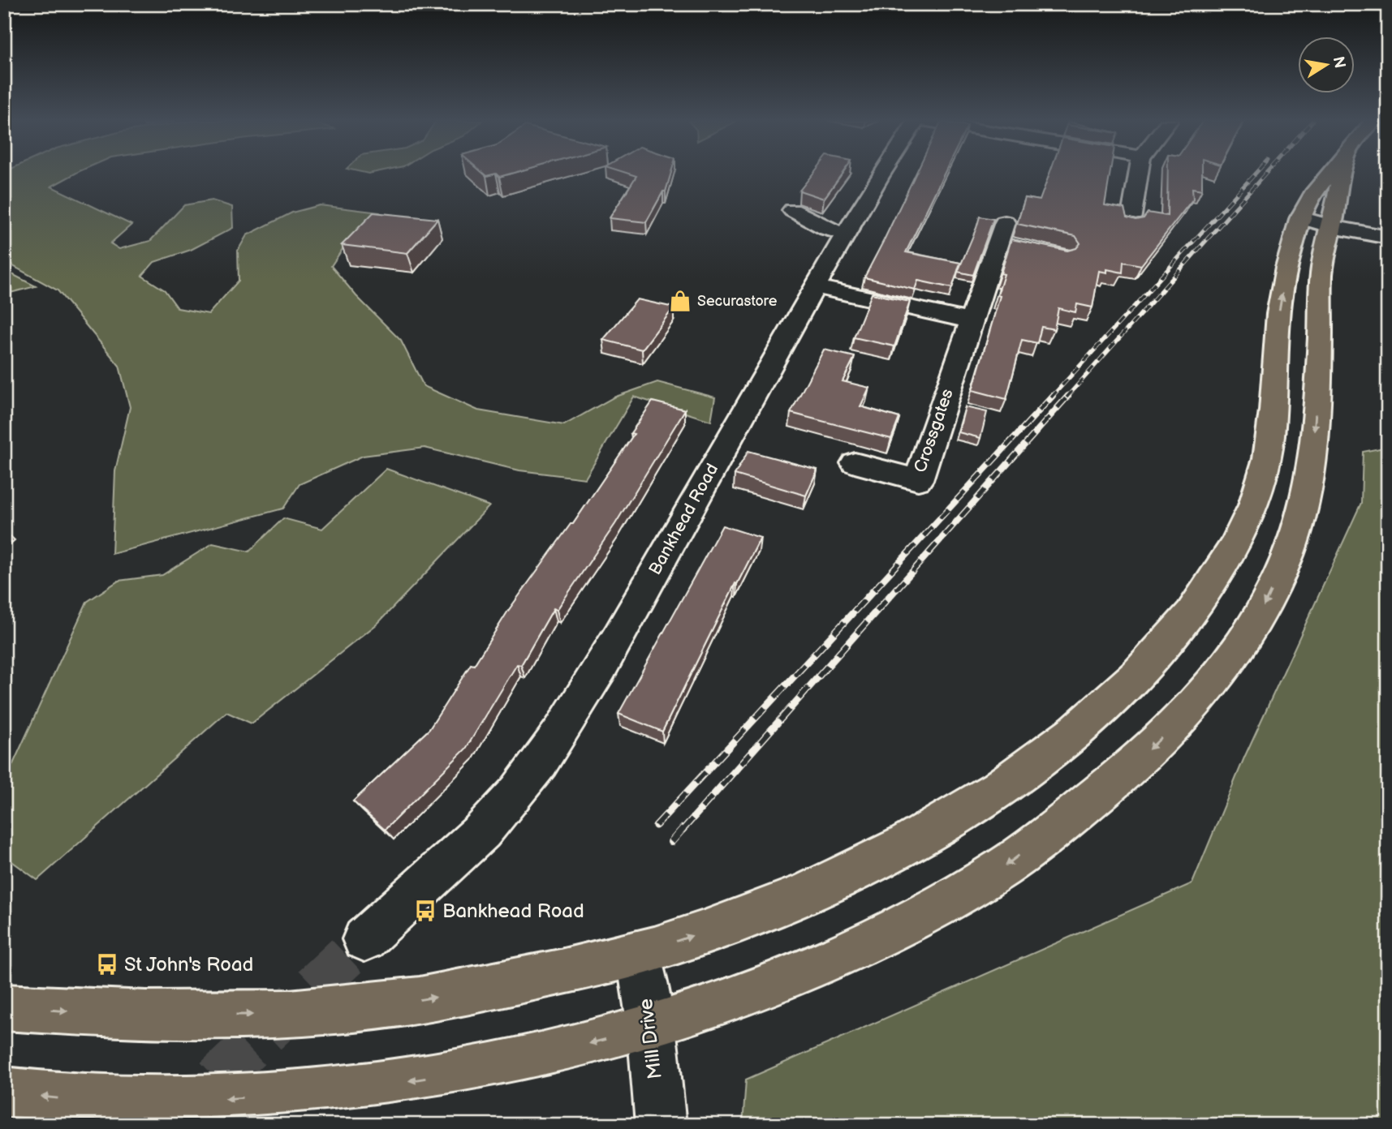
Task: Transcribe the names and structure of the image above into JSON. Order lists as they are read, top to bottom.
{
  "streets": {
    "street": ["Crossgates", "Bankhead Road", "Mill Drive"]
  },
  "places": {
    "shop": ["Securastore"],
    "bus stop": ["Bankhead Road", "St John's Road"]
  },
  "north": "right"
}
